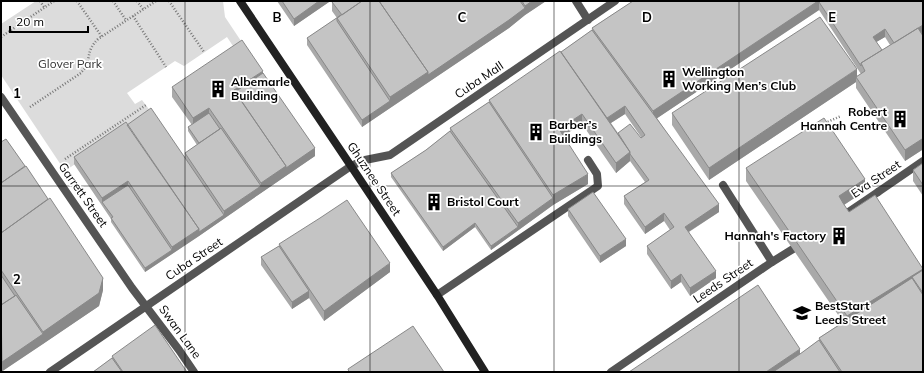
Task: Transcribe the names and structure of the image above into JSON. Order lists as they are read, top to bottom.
{
  "streets": {
    "main road": ["Ghuznee Street"],
    "street": [
      "Cuba Mall",
      "Eva Street",
      "Garrett Street",
      "Cuba Street",
      "Leeds Street",
      "Swan Lane"
    ]
  },
  "crossings": [
    ["Cuba Mall", "Ghuznee Street"],
    ["Cuba Mall", "Cuba Street"],
    ["Ghuznee Street", "Cuba Street"],
    ["Garrett Street", "Cuba Street"],
    ["Garrett Street", "Swan Lane"],
    ["Cuba Street", "Swan Lane"]
  ],
  "parks": ["Glover Park"],
  "places": {
    "building": [
      "Wellington Working Men’s Club",
      "Albemarle Building",
      "Robert Hannah Centre",
      "Barber’s Buildings",
      "Bristol Court",
      "Hannah's Factory"
    ],
    "school or university": ["BestStart Leeds Street"]
  },
  "scale_bar": "20 m",
  "grid": {
    "columns": [
      "B",
      "C",
      "D",
      "E"
    ],
    "rows": ["1", "2"]
  }
}
